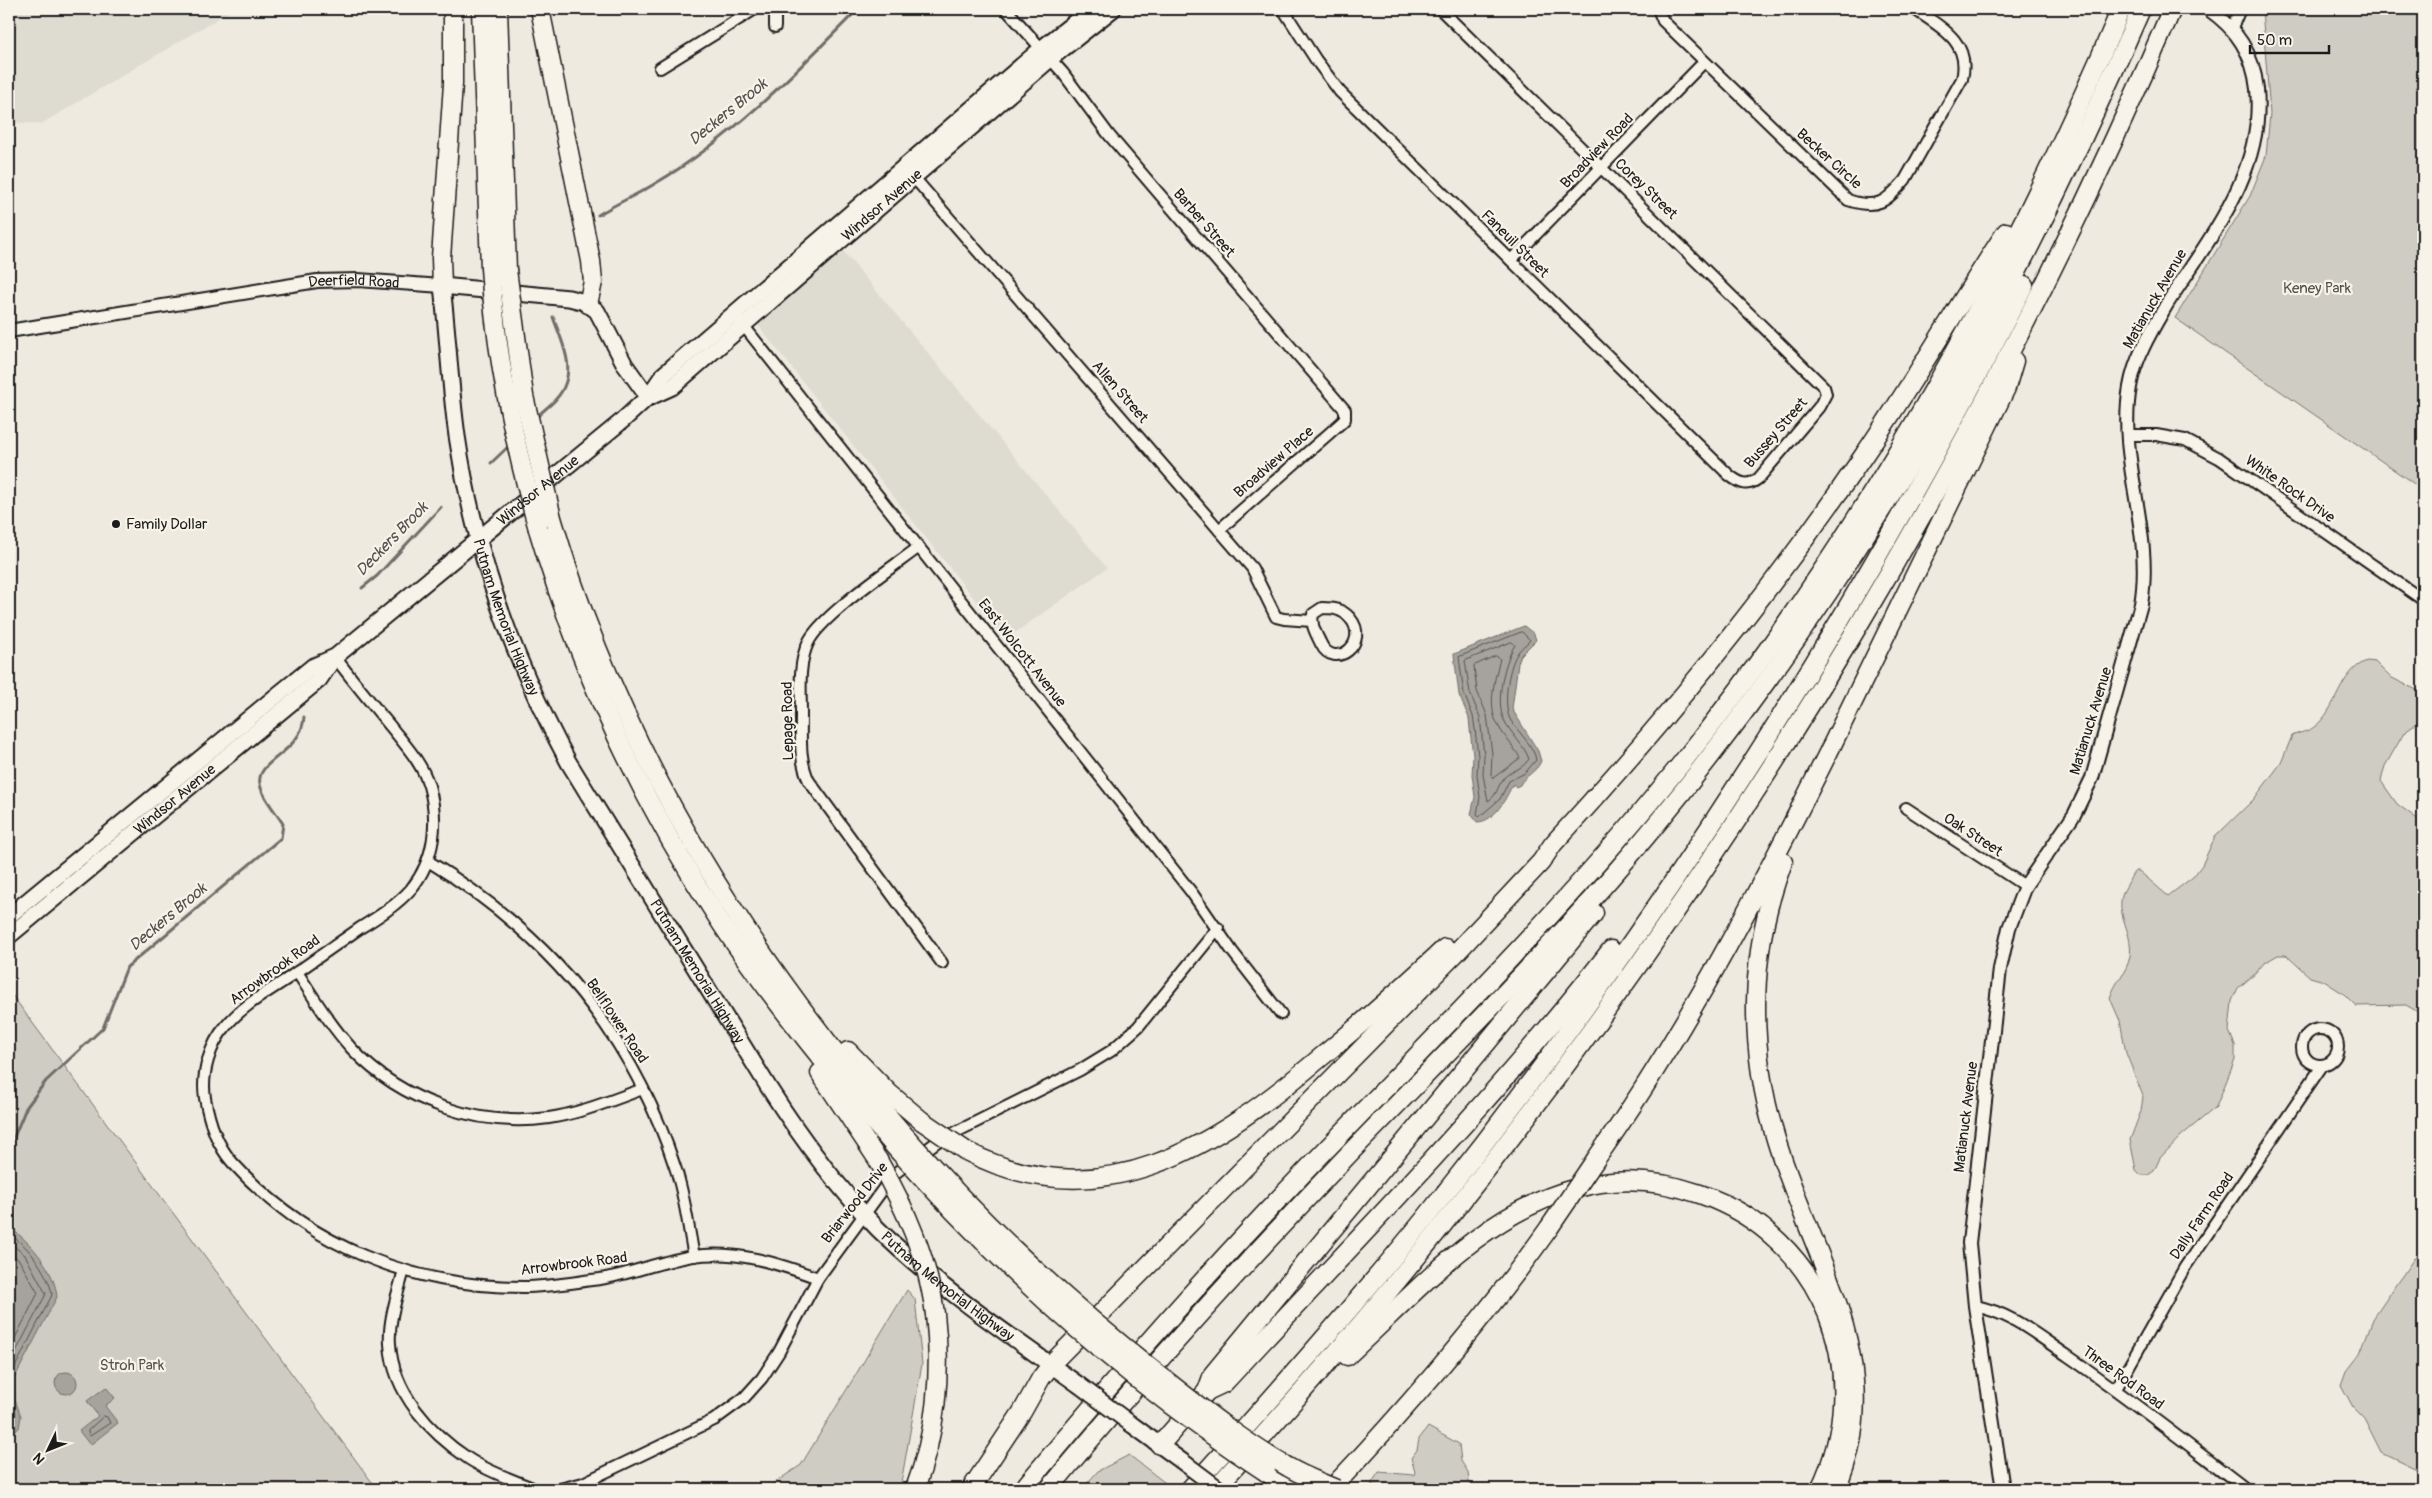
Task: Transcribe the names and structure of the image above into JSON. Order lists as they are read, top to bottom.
{
  "streets": {
    "main road": ["Windsor Avenue", "Deerfield Road", "Putnam Memorial Highway"],
    "street": [
      "Broadview Road",
      "Becker Circle",
      "Corey Street",
      "Barber Street",
      "Faneuil Street",
      "Matianuck Avenue",
      "Allen Street",
      "Bussey Street",
      "Broadview Place",
      "White Rock Drive",
      "East Wolcott Avenue",
      "Lepage Road",
      "Oak Street",
      "Arrowbrook Road",
      "Bellflower Road",
      "Briarwood Drive",
      "Dally Farm Road",
      "Three Rod Road"
    ]
  },
  "crossings": [
    ["Broadview Road", "Becker Circle"],
    ["Broadview Road", "Corey Street"],
    ["Broadview Road", "Faneuil Street"],
    ["Corey Street", "Bussey Street"],
    ["Windsor Avenue", "Barber Street"],
    ["Windsor Avenue", "Allen Street"],
    ["Windsor Avenue", "Putnam Memorial Highway"],
    ["Windsor Avenue", "East Wolcott Avenue"],
    ["Windsor Avenue", "Arrowbrook Road"],
    ["Barber Street", "Broadview Place"],
    ["Faneuil Street", "Bussey Street"],
    ["Deerfield Road", "Putnam Memorial Highway"],
    ["Matianuck Avenue", "White Rock Drive"],
    ["Matianuck Avenue", "Oak Street"],
    ["Matianuck Avenue", "Three Rod Road"],
    ["Allen Street", "Broadview Place"],
    ["Putnam Memorial Highway", "Briarwood Drive"],
    ["East Wolcott Avenue", "Lepage Road"],
    ["East Wolcott Avenue", "Briarwood Drive"],
    ["Arrowbrook Road", "Bellflower Road"],
    ["Arrowbrook Road", "Briarwood Drive"],
    ["Dally Farm Road", "Three Rod Road"]
  ],
  "water": ["Deckers Brook"],
  "parks": ["Keney Park", "Stroh Park"],
  "places": ["Family Dollar"],
  "scale_bar": "50 m",
  "north": "bottom left"
}
